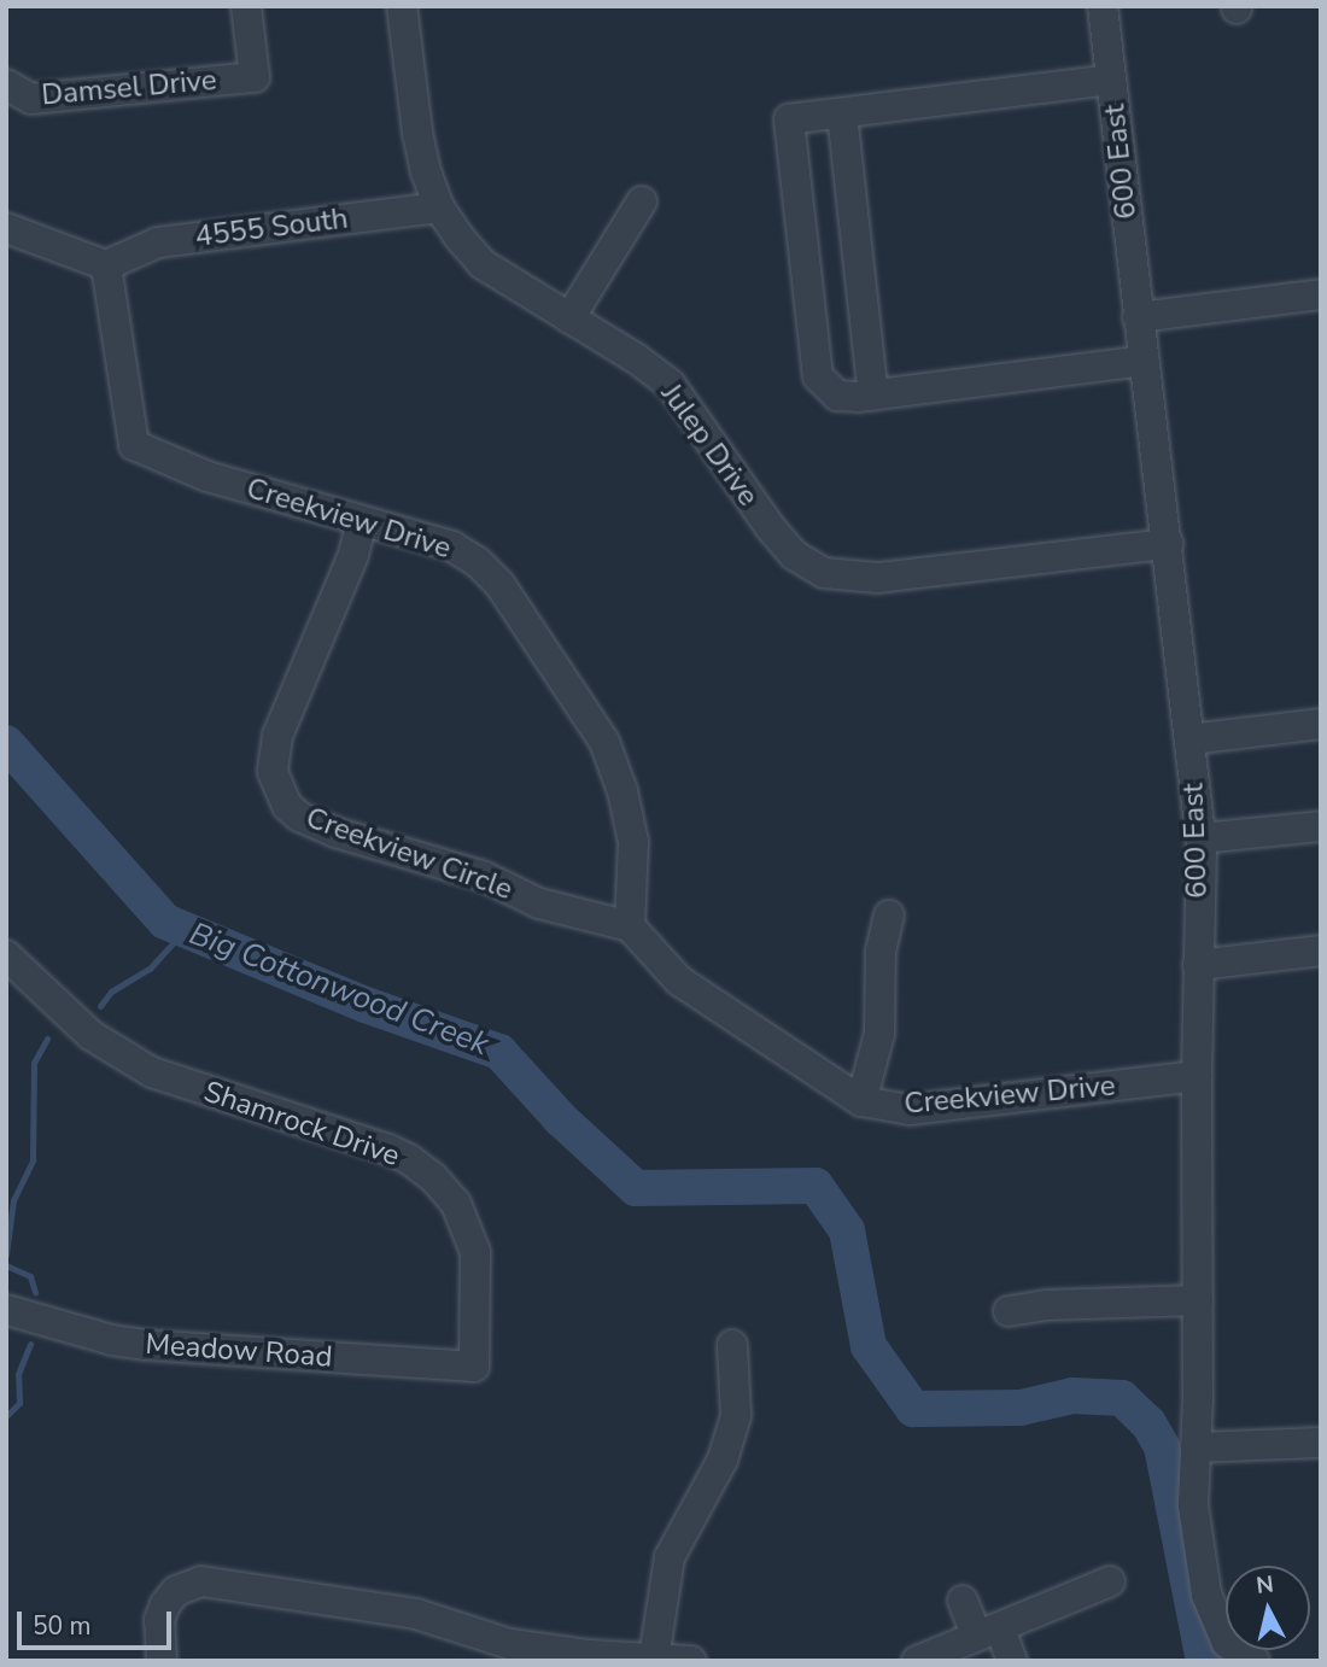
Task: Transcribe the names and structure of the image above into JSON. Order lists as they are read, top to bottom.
{
  "streets": {
    "street": [
      "Damsel Drive",
      "600 East",
      "4555 South",
      "Julep Drive",
      "Creekview Drive",
      "Creekview Circle",
      "Shamrock Drive",
      "Meadow Road"
    ]
  },
  "crossings": [
    ["600 East", "Julep Drive"],
    ["600 East", "Creekview Drive"],
    ["4555 South", "Julep Drive"],
    ["4555 South", "Creekview Drive"],
    ["Creekview Drive", "Creekview Circle"],
    ["Shamrock Drive", "Meadow Road"]
  ],
  "water": ["Big Cottonwood Creek"],
  "scale_bar": "50 m",
  "north": "top"
}
